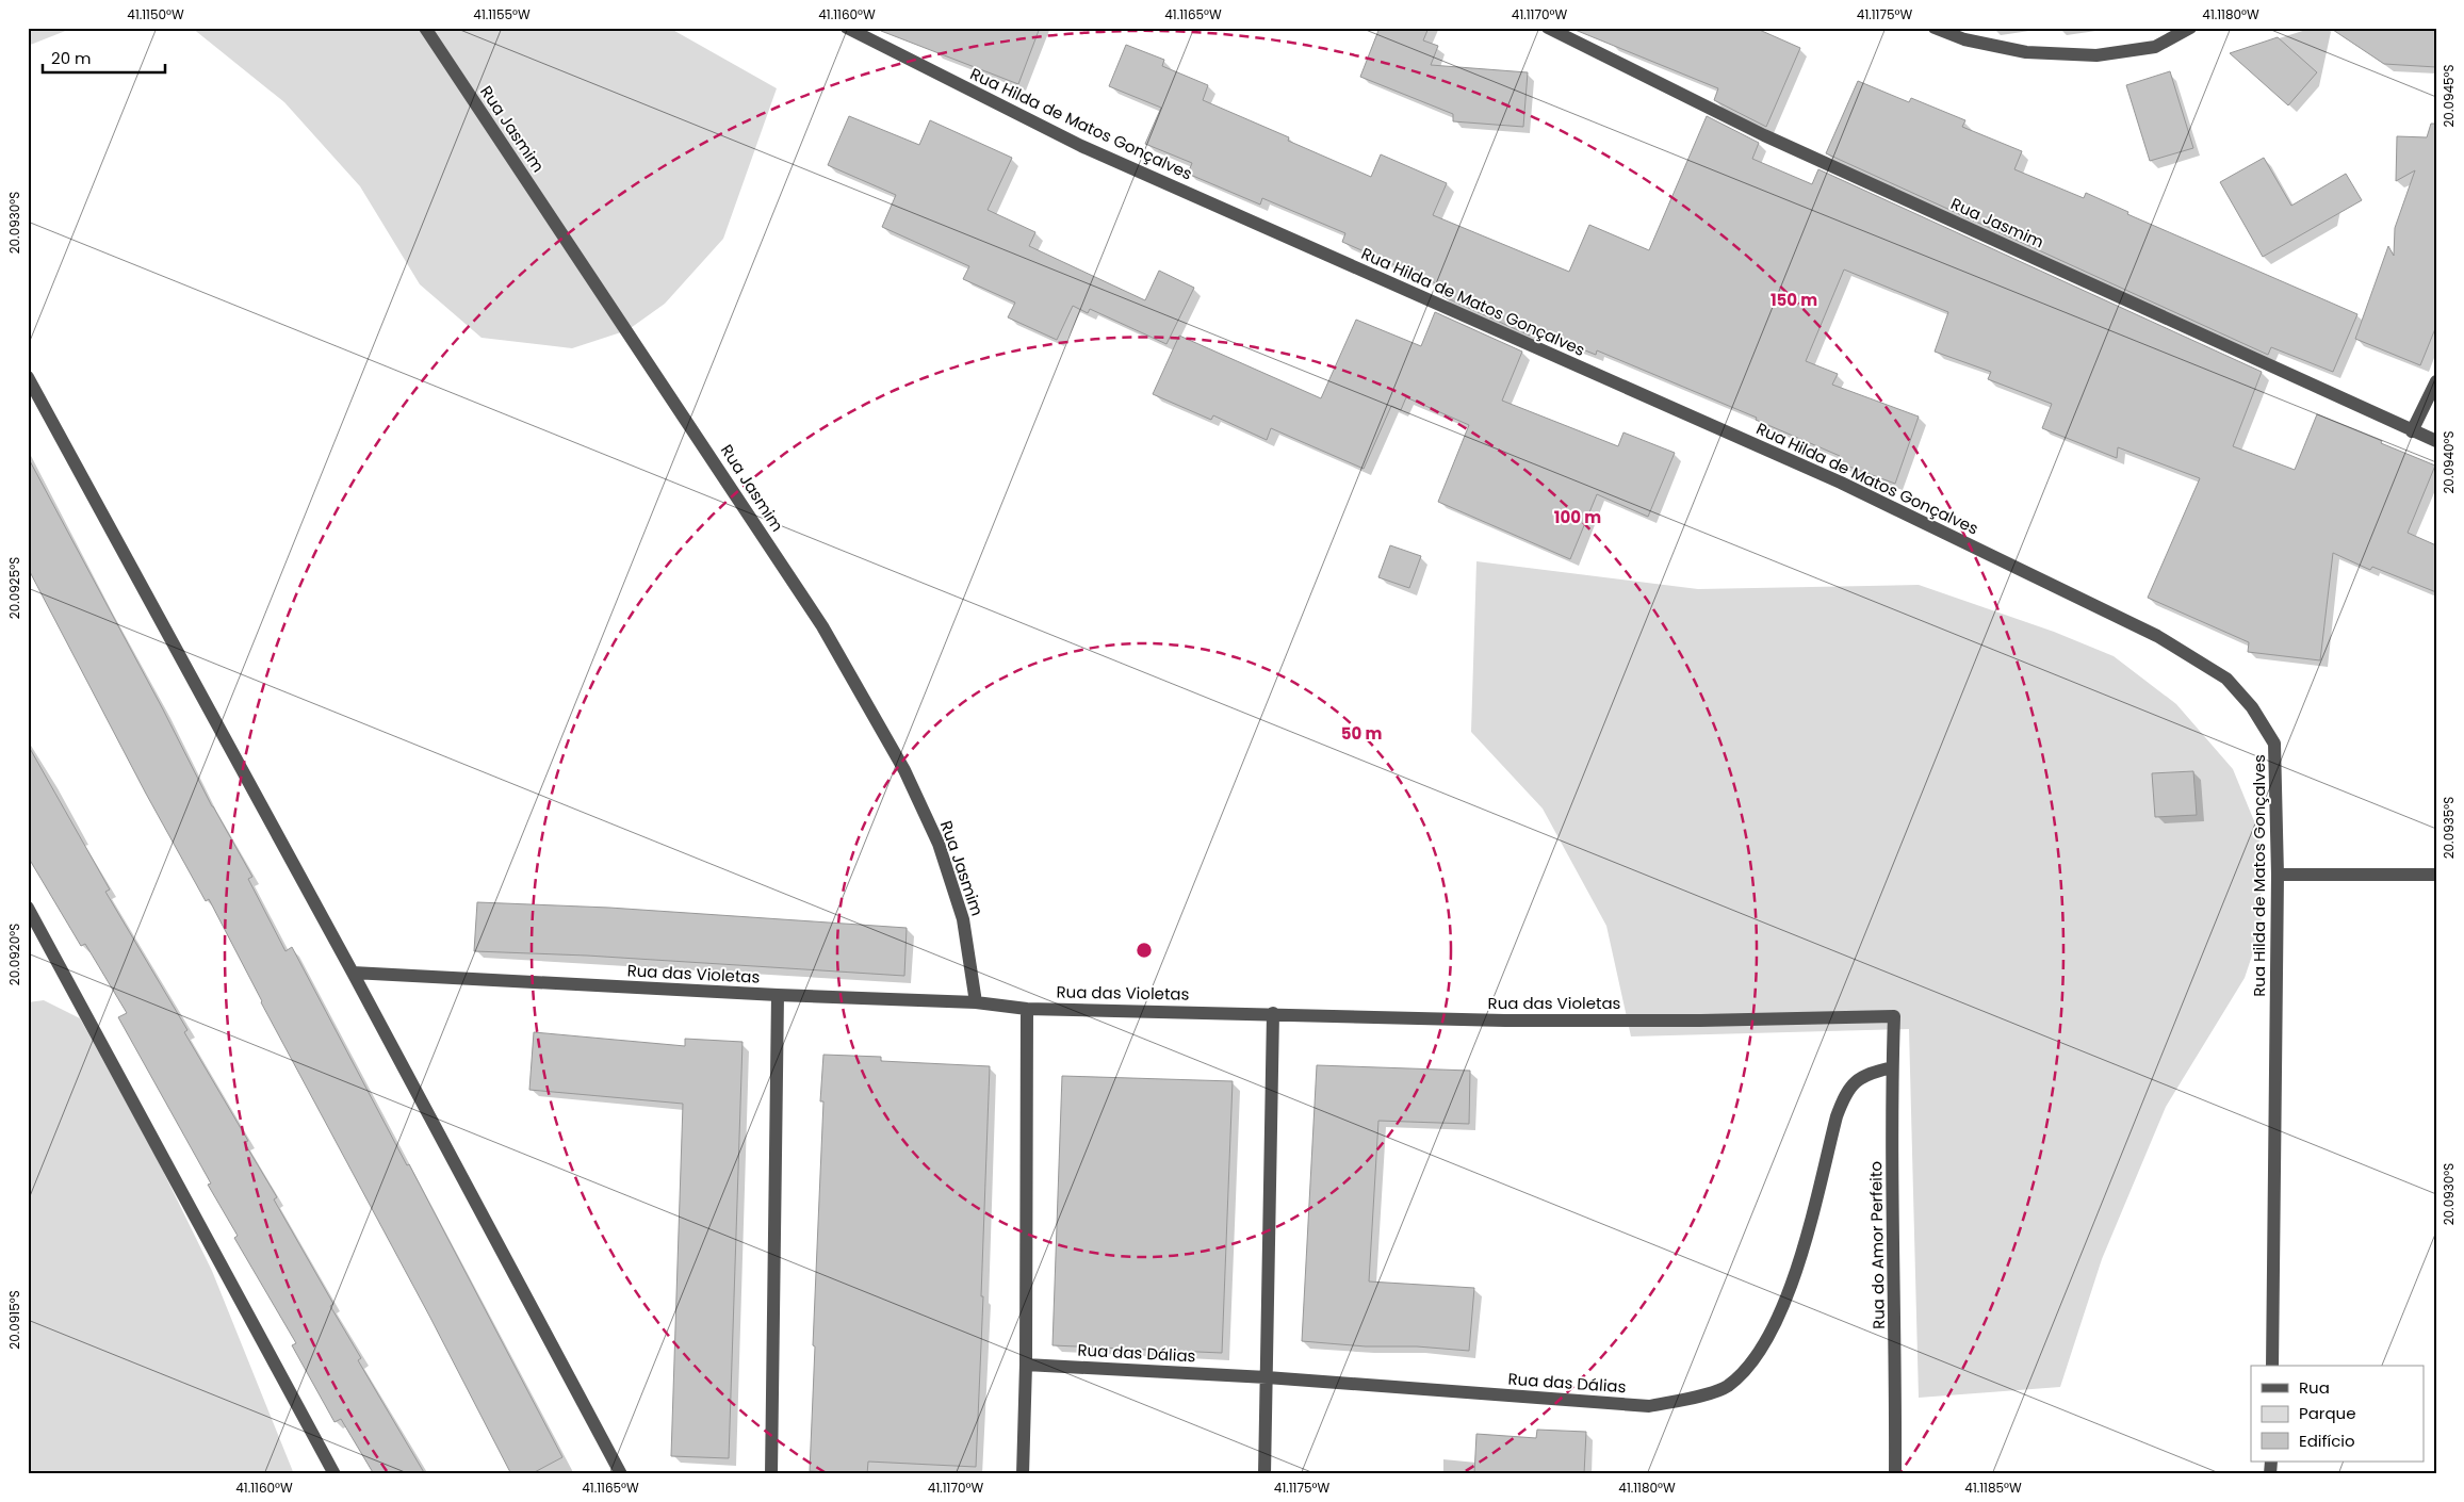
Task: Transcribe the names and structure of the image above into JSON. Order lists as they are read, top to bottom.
{
  "streets": {
    "street": [
      "Rua Hilda de Matos Gonçalves",
      "Rua Jasmim",
      "Rua das Violetas",
      "Rua do Amor Perfeito",
      "Rua das Dálias"
    ]
  },
  "crossings": [
    ["Rua Jasmim", "Rua das Violetas"],
    ["Rua das Violetas", "Rua do Amor Perfeito"],
    ["Rua do Amor Perfeito", "Rua das Dálias"]
  ],
  "legend": ["Rua", "Parque", "Edifício"],
  "scale_bar": "20 m",
  "coordinates": [
    "41.1150°W",
    "41.1155°W",
    "41.1160°W",
    "41.1165°W",
    "41.1170°W",
    "41.1175°W",
    "41.1180°W",
    "20.0945°S",
    "20.0930°S",
    "20.0940°S",
    "20.0925°S",
    "20.0935°S",
    "20.0920°S",
    "20.0915°S",
    "41.1185°W"
  ],
  "rings": ["150 m", "100 m", "50 m"]
}
